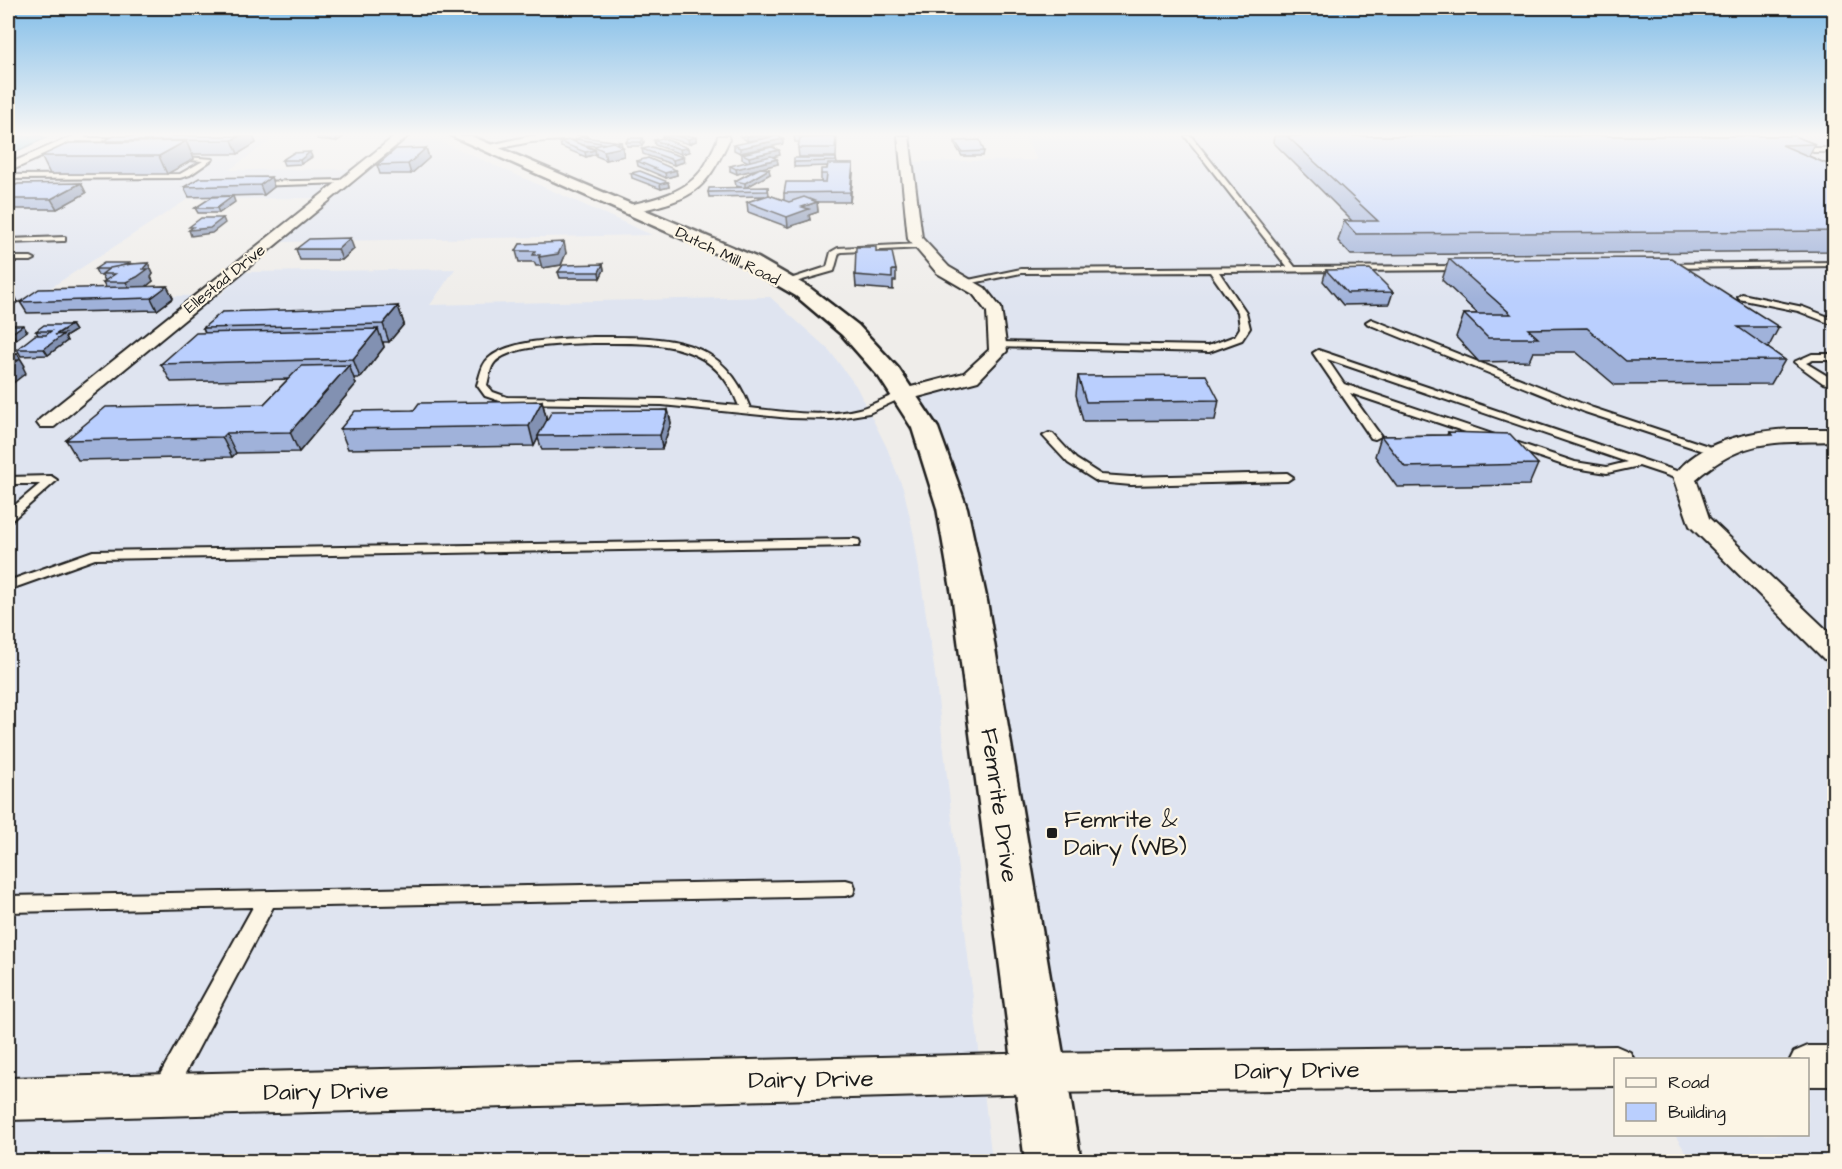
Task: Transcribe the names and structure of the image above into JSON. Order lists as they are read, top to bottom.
{
  "streets": {
    "street": [
      "Dutch Mill Road",
      "Ellestad Drive",
      "Femrite Drive",
      "Dairy Drive"
    ]
  },
  "crossings": [
    ["Dutch Mill Road", "Femrite Drive"],
    ["Femrite Drive", "Dairy Drive"]
  ],
  "places": {
    "transit": ["Femrite & Dairy (WB)"]
  },
  "legend": ["Road", "Building"]
}
